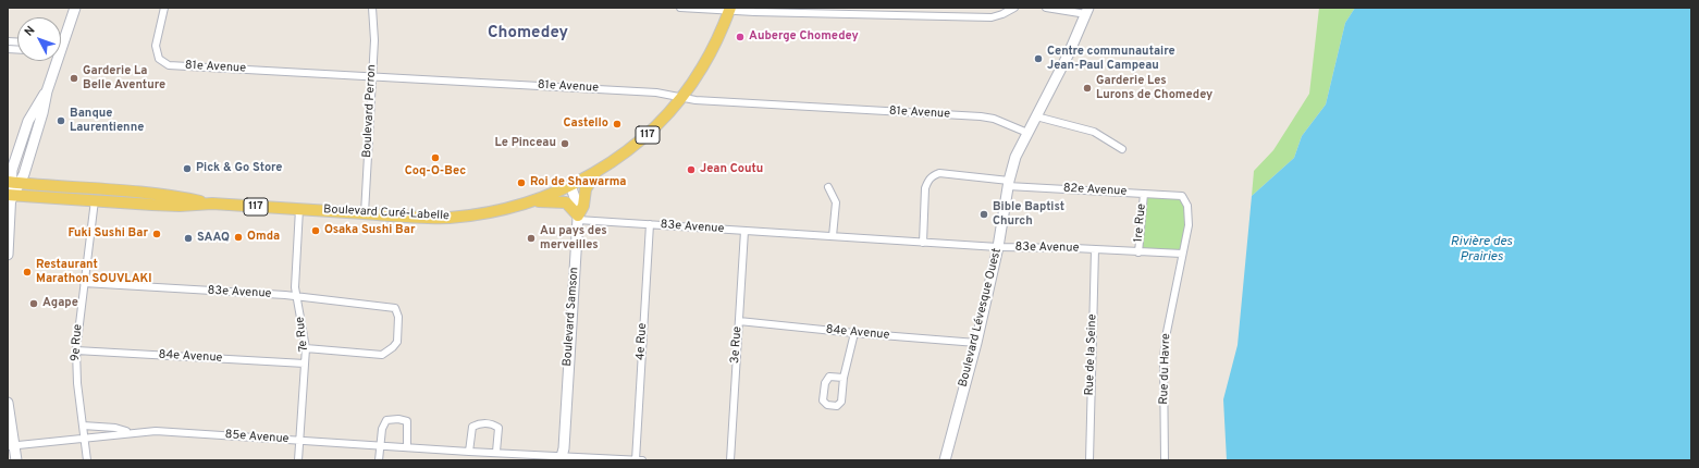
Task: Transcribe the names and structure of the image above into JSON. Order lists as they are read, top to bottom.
{
  "streets": {
    "main road": ["117", "Boulevard Curé-Labelle"],
    "street": [
      "81e Avenue",
      "Boulevard Perron",
      "82e Avenue",
      "1re Rue",
      "83e Avenue",
      "Boulevard Samson",
      "Boulevard Lévesque Ouest",
      "84e Avenue",
      "7e Rue",
      "4e Rue",
      "9e Rue",
      "3e Rue",
      "Rue de la Seine",
      "Rue du Havre",
      "85e Avenue"
    ]
  },
  "crossings": [
    ["81e Avenue", "Boulevard Perron"],
    ["81e Avenue", "Boulevard Curé-Labelle"],
    ["81e Avenue", "Boulevard Lévesque Ouest"],
    ["Boulevard Perron", "Boulevard Curé-Labelle"],
    ["82e Avenue", "1re Rue"],
    ["82e Avenue", "83e Avenue"],
    ["82e Avenue", "Boulevard Lévesque Ouest"],
    ["82e Avenue", "Rue du Havre"],
    ["Boulevard Curé-Labelle", "Boulevard Samson"],
    ["Boulevard Curé-Labelle", "7e Rue"],
    ["Boulevard Curé-Labelle", "9e Rue"],
    ["1re Rue", "83e Avenue"],
    ["83e Avenue", "Boulevard Samson"],
    ["83e Avenue", "Boulevard Lévesque Ouest"],
    ["83e Avenue", "7e Rue"],
    ["83e Avenue", "4e Rue"],
    ["83e Avenue", "9e Rue"],
    ["83e Avenue", "3e Rue"],
    ["83e Avenue", "Rue de la Seine"],
    ["83e Avenue", "Rue du Havre"],
    ["Boulevard Samson", "85e Avenue"],
    ["Boulevard Lévesque Ouest", "84e Avenue"],
    ["84e Avenue", "7e Rue"],
    ["84e Avenue", "9e Rue"],
    ["84e Avenue", "3e Rue"],
    ["7e Rue", "85e Avenue"],
    ["4e Rue", "85e Avenue"],
    ["9e Rue", "85e Avenue"]
  ],
  "districts": ["Chomedey"],
  "water": ["Rivière des Prairies"],
  "places": [
    "Auberge Chomedey",
    "Centre communautaire Jean-Paul Campeau",
    "Garderie La Belle Aventure",
    "Garderie Les Lurons de Chomedey",
    "Banque Laurentienne",
    "Castello",
    "Le Pinceau",
    "Coq-O-Bec",
    "Pick & Go Store",
    "Jean Coutu",
    "Roi de Shawarma",
    "Bible Baptist Church",
    "Osaka Sushi Bar",
    "Fuki Sushi Bar",
    "Omda",
    "SAAQ",
    "Au pays des merveilles",
    "Restaurant Marathon SOUVLAKI",
    "Agape"
  ],
  "north": "top left"
}
